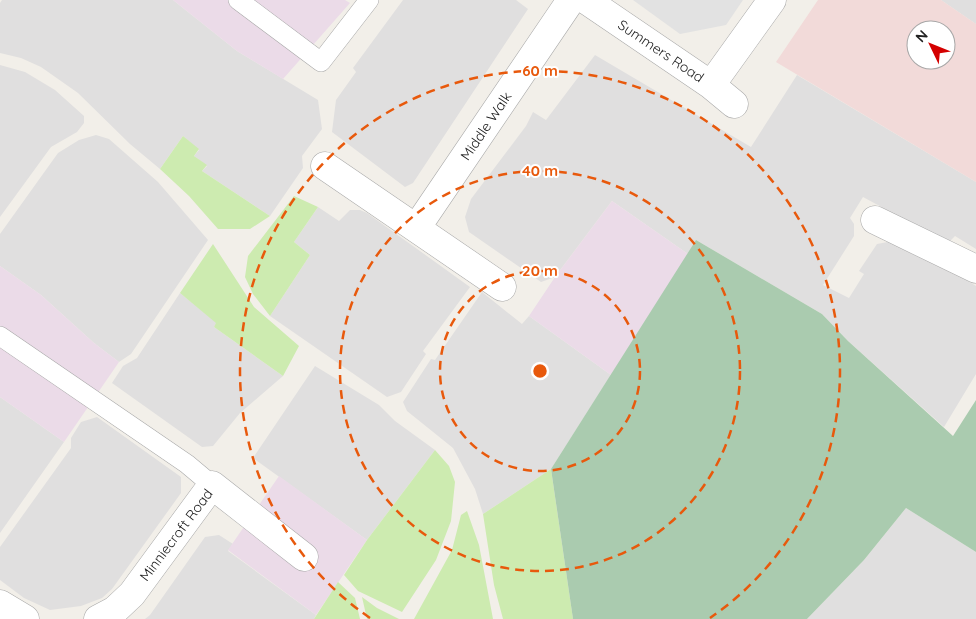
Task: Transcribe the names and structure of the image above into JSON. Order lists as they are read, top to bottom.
{
  "streets": {
    "street": ["Summers Road", "Middle Walk", "Minniecroft Road"]
  },
  "north": "top left",
  "rings": ["60 m", "40 m", "20 m"]
}
